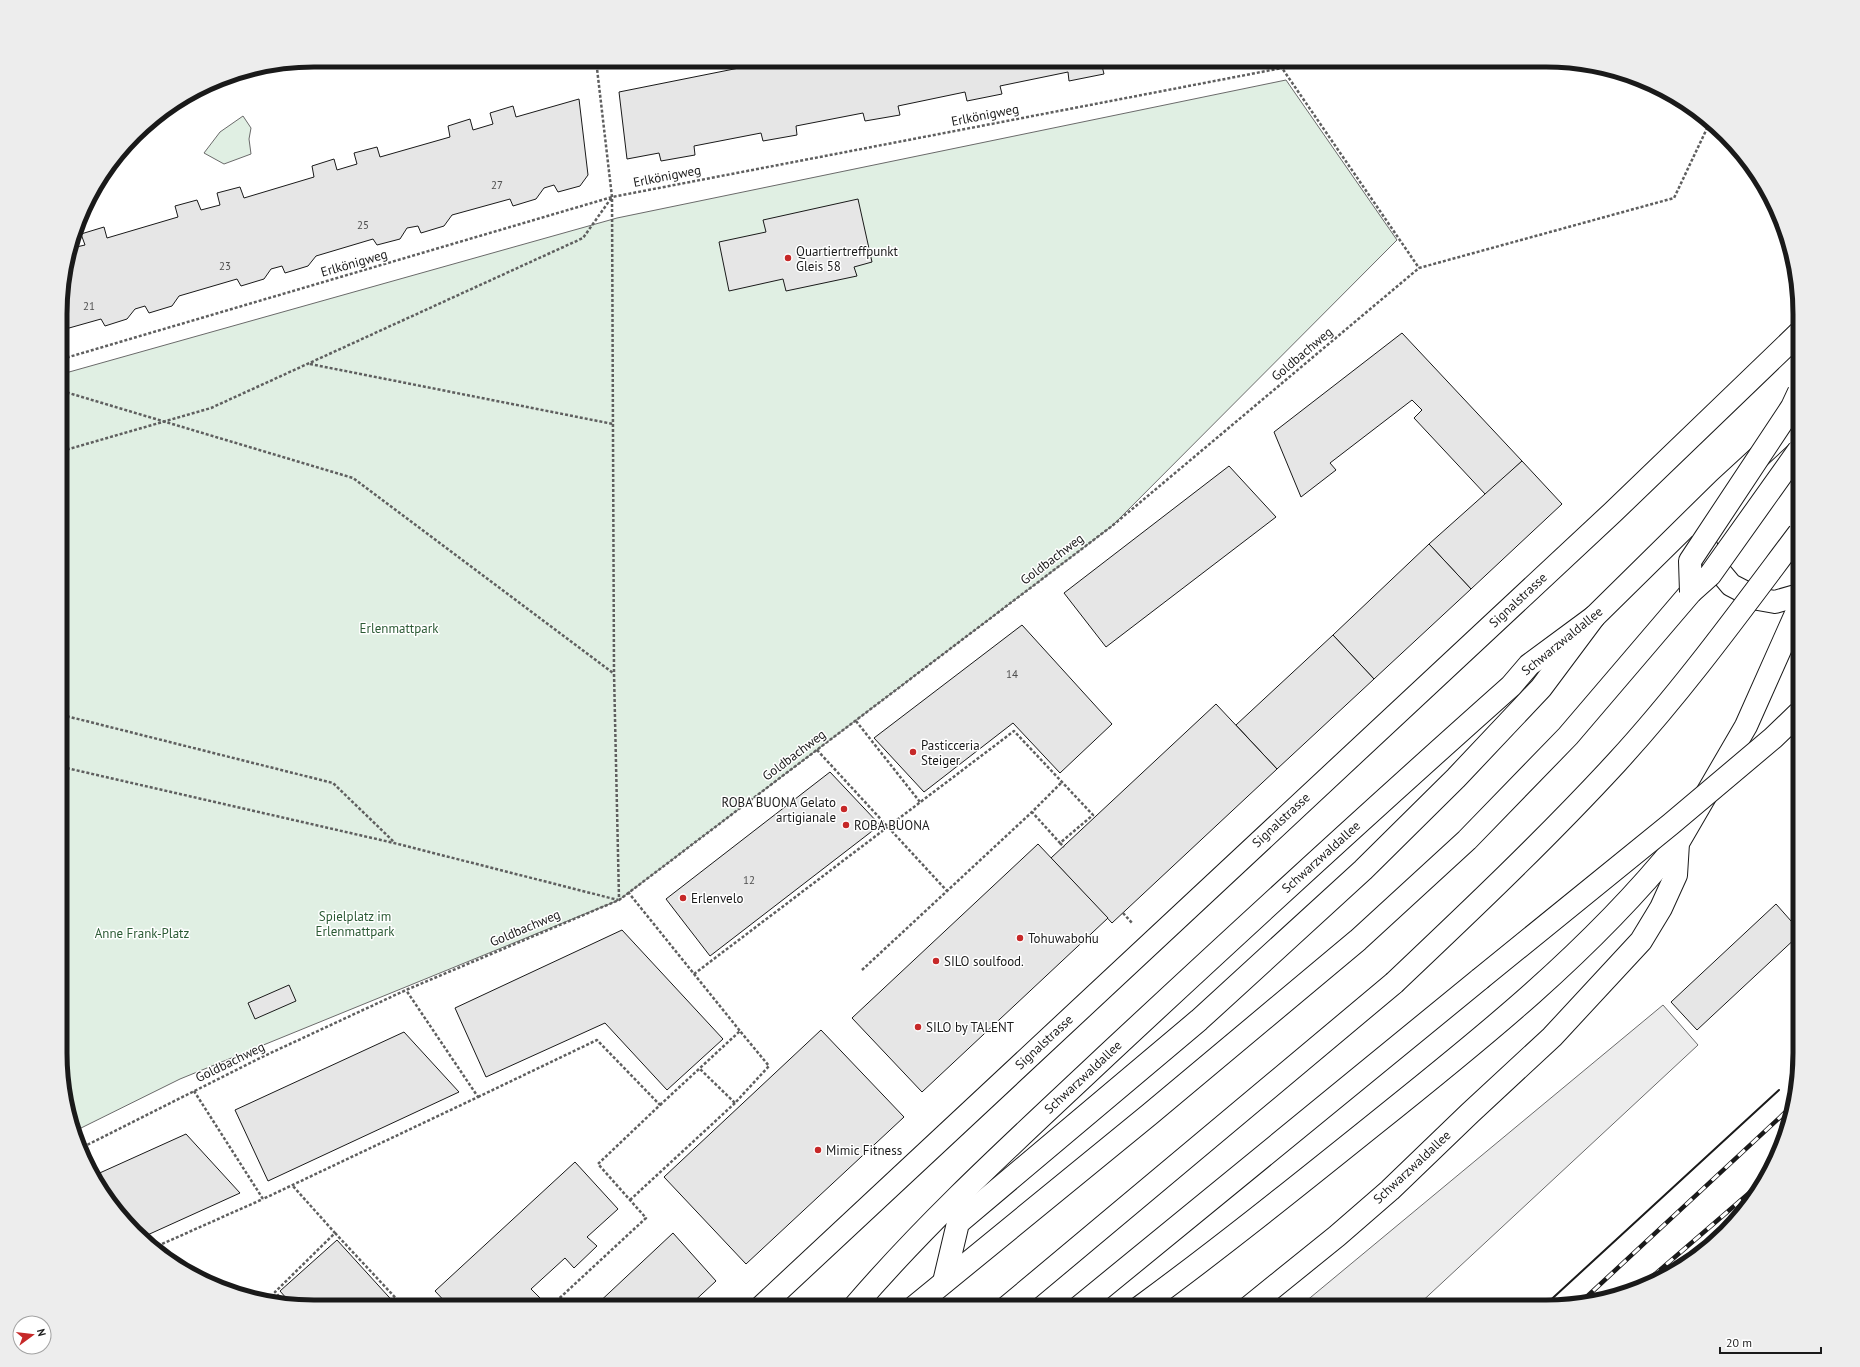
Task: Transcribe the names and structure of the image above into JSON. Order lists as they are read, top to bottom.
{
  "streets": {
    "main road": ["Signalstrasse", "Schwarzwaldallee"],
    "path": ["Erlkönigweg", "Goldbachweg"]
  },
  "parks": ["Erlenmattpark", "Spielplatz im Erlenmattpark", "Anne Frank-Platz"],
  "places": [
    "Quartiertreffpunkt Gleis 58",
    "Pasticceria Steiger",
    "ROBA BUONA Gelato artigianale",
    "ROBA BUONA",
    "Erlenvelo",
    "Tohuwabohu",
    "SILO soulfood.",
    "SILO by TALENT",
    "Mimic Fitness"
  ],
  "house_numbers": [
    "27",
    "25",
    "23",
    "21",
    "14",
    "12"
  ],
  "scale_bar": "20 m",
  "north": "right"
}
